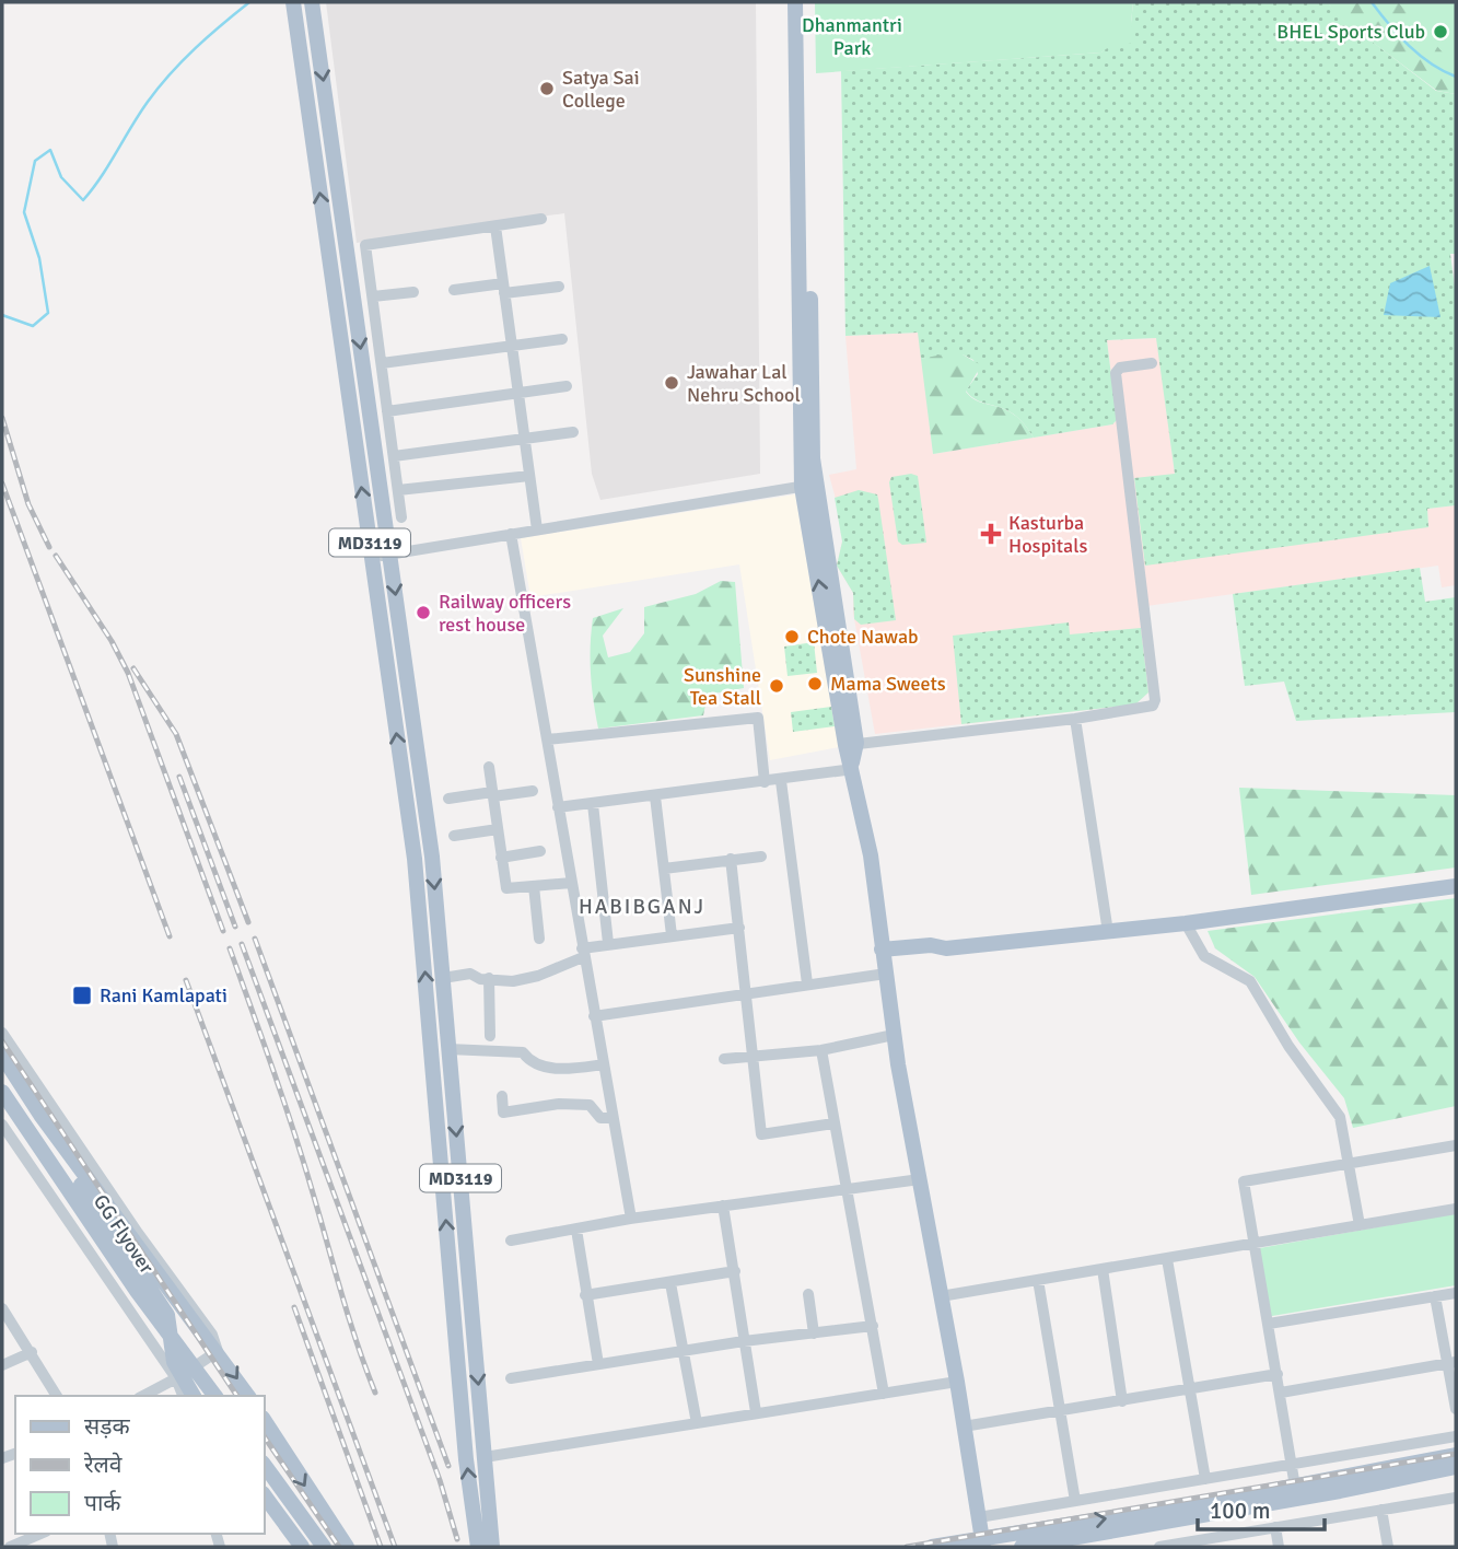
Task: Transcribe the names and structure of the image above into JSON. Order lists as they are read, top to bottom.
{
  "streets": {
    "main road": ["MD3119", "GG Flyover"]
  },
  "districts": ["HABIBGANJ"],
  "parks": ["Dhanmantri Park"],
  "places": {
    "other": [
      "BHEL Sports Club",
      "Satya Sai College",
      "Jawahar Lal Nehru School",
      "Railway officers rest house",
      "Chote Nawab",
      "Mama Sweets",
      "Sunshine Tea Stall"
    ],
    "health": ["Kasturba Hospitals"],
    "transit": ["Rani Kamlapati"]
  },
  "legend": ["सड़क", "रेलवे", "पार्क"],
  "scale_bar": "100 m"
}
